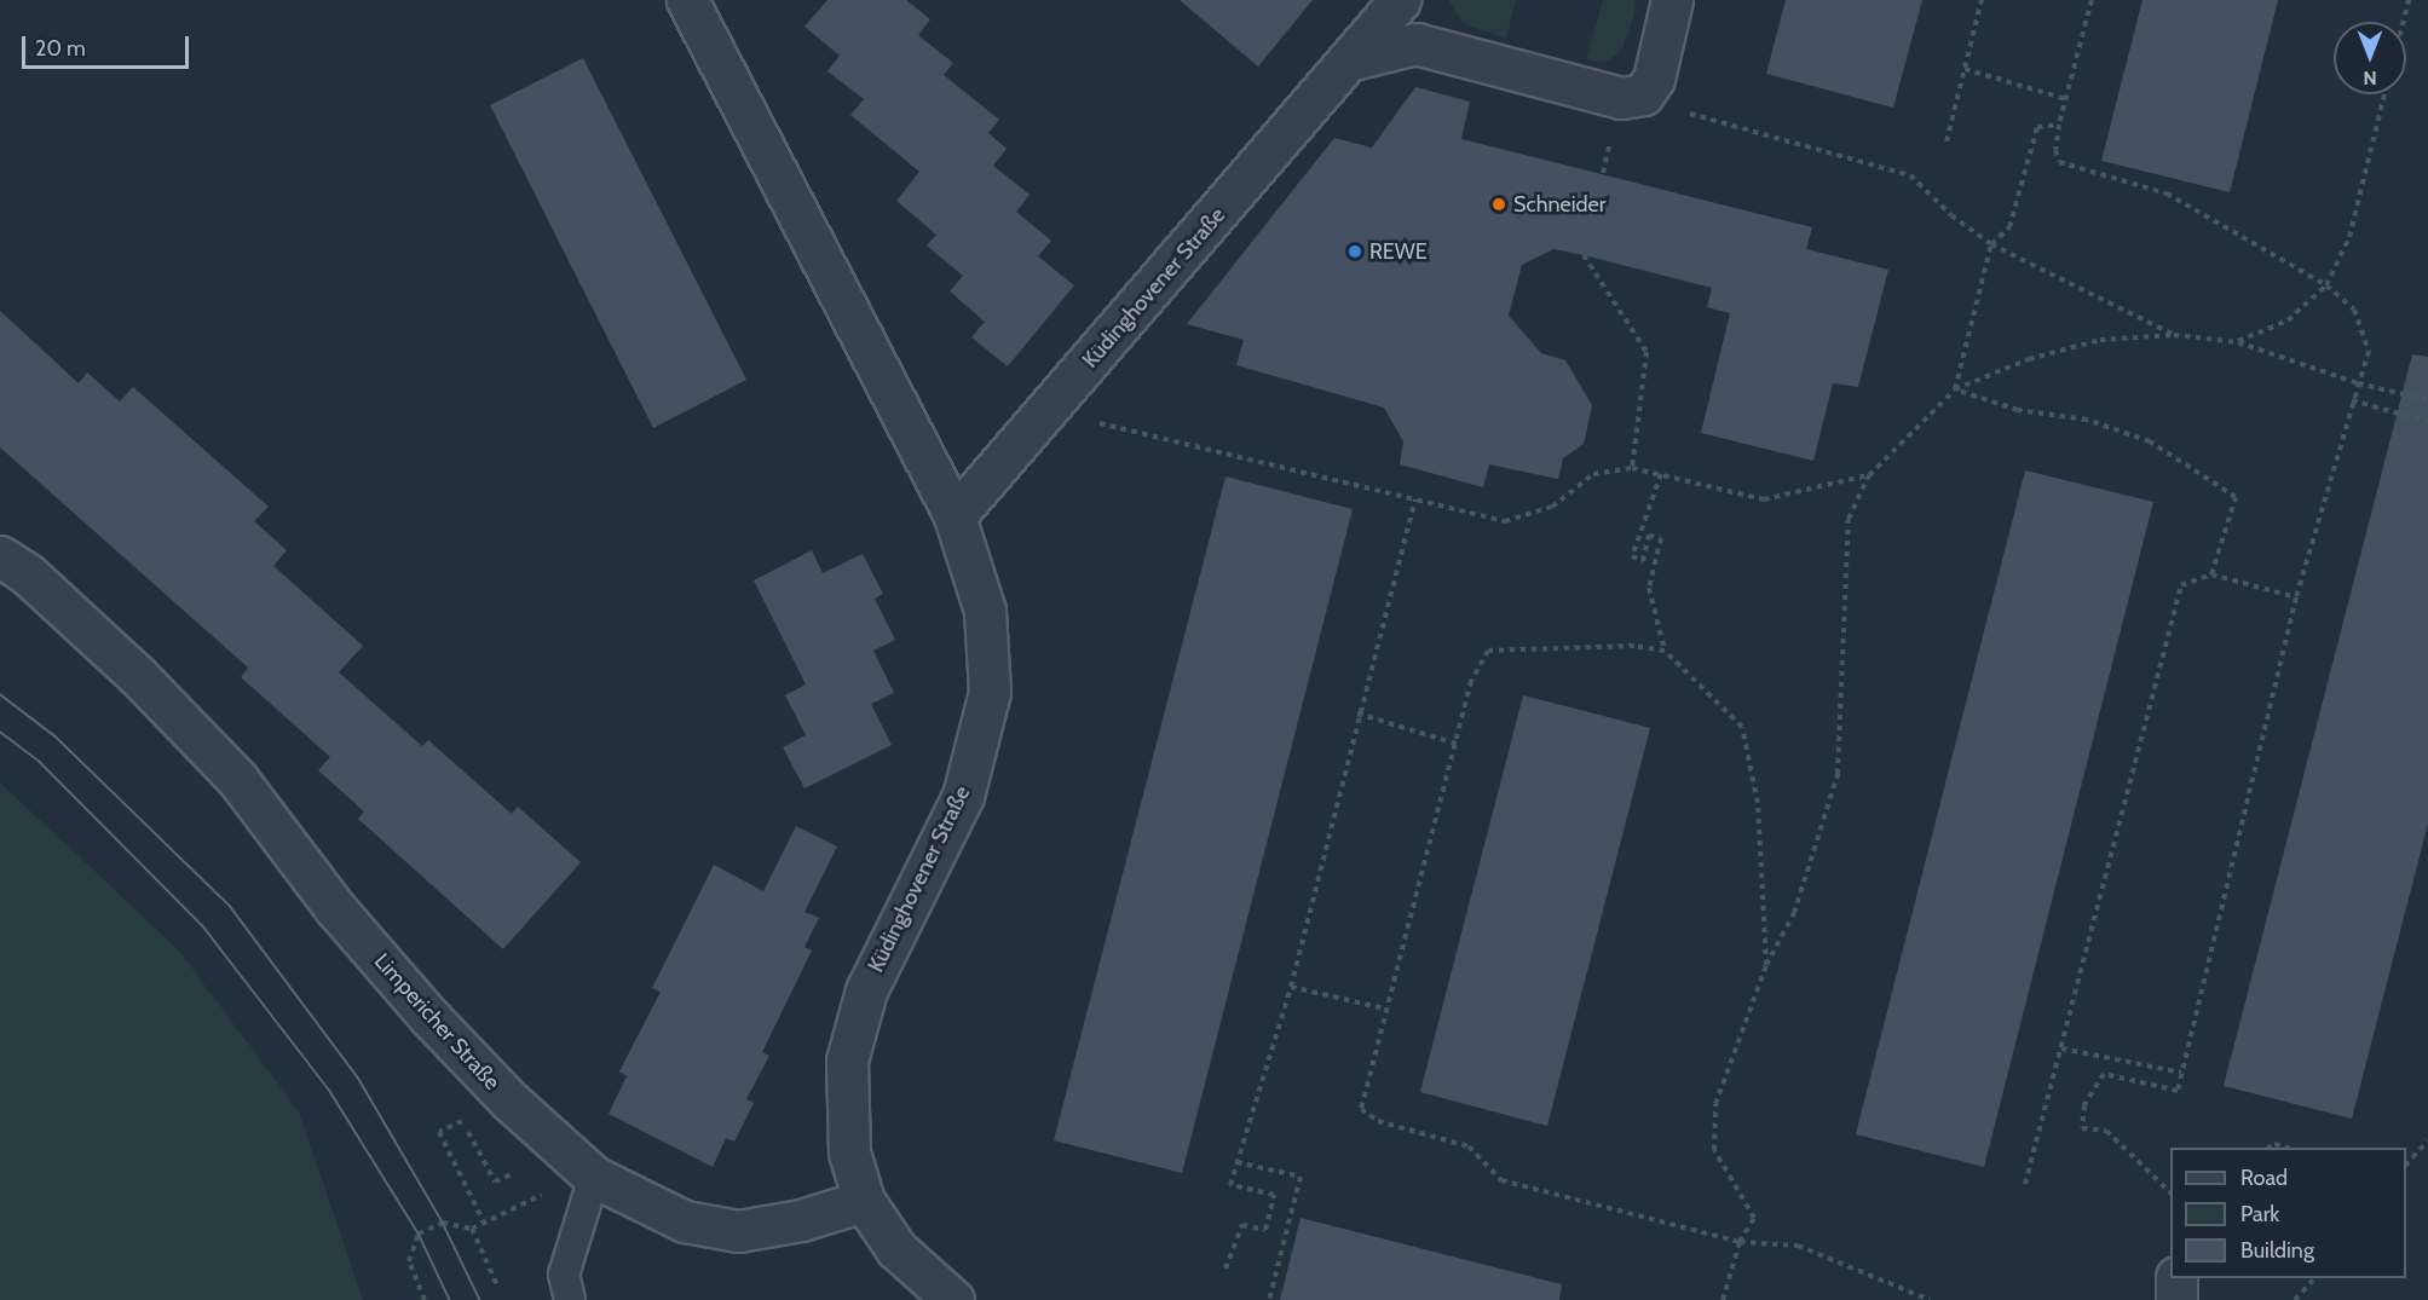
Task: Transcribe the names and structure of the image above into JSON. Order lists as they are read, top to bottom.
{
  "streets": {
    "street": ["Küdinghovener Straße", "Limpericher Straße"]
  },
  "crossings": [
    ["Küdinghovener Straße", "Limpericher Straße"]
  ],
  "places": ["Schneider", "REWE"],
  "legend": ["Road", "Park", "Building"],
  "scale_bar": "20 m",
  "north": "bottom"
}
